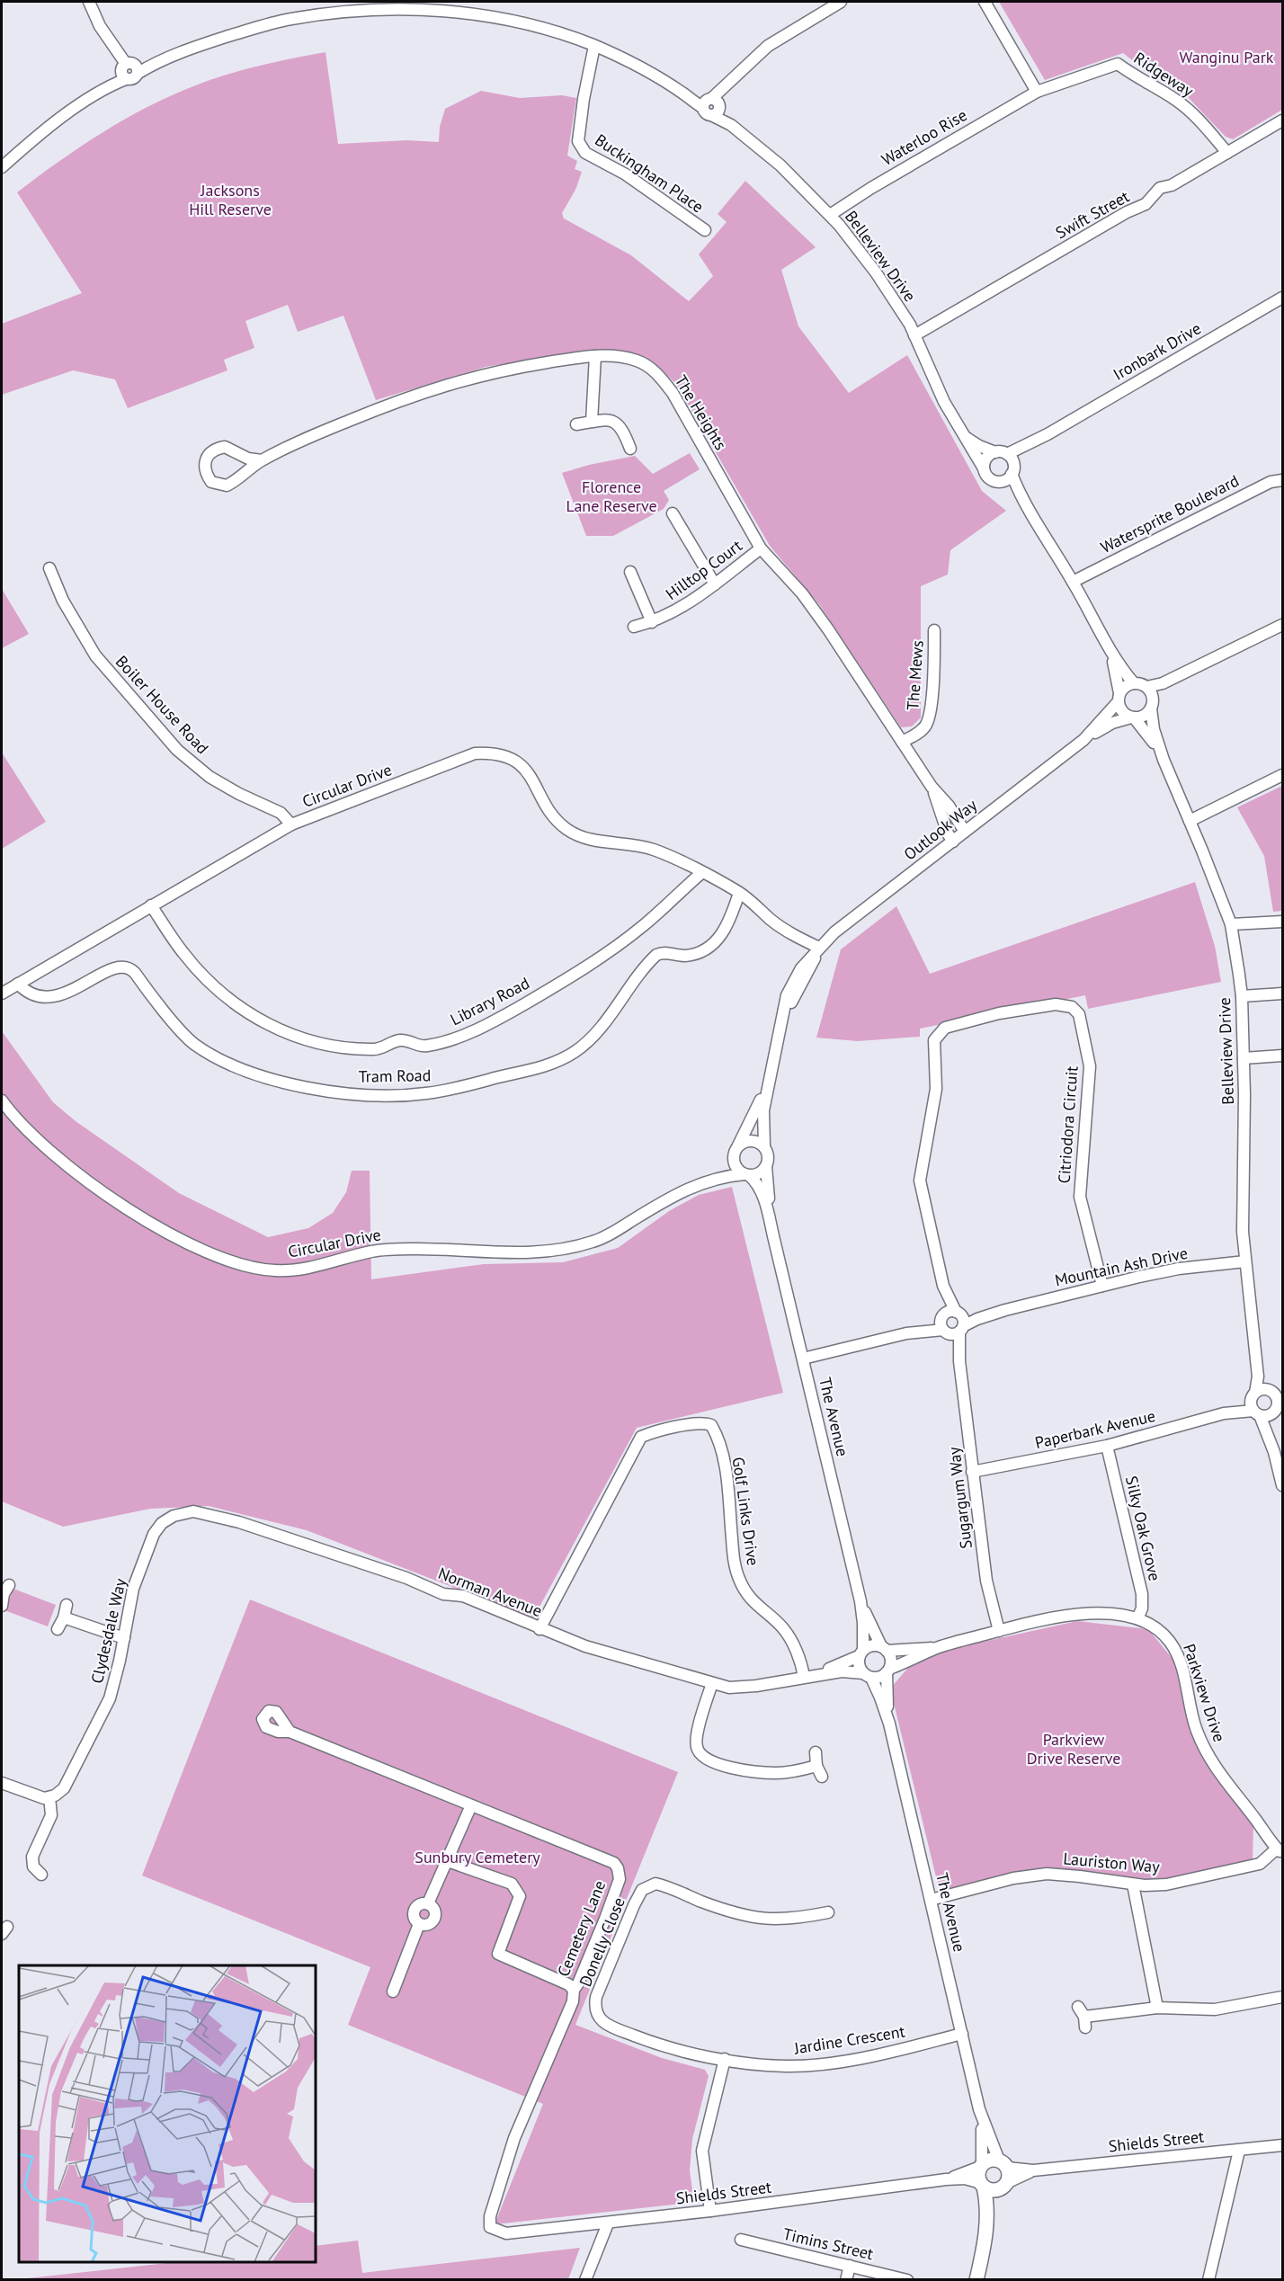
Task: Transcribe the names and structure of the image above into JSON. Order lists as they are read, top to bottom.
{
  "streets": {
    "street": [
      "Ridgeway",
      "Waterloo Rise",
      "Buckingham Place",
      "Swift Street",
      "Belleview Drive",
      "Ironbark Drive",
      "The Heights",
      "Watersprite Boulevard",
      "Hilltop Court",
      "The Mews",
      "Boiler House Road",
      "Circular Drive",
      "Outlook Way",
      "Library Road",
      "Tram Road",
      "Citriodora Circuit",
      "Mountain Ash Drive",
      "The Avenue",
      "Paperbark Avenue",
      "Sugargum Way",
      "Golf Links Drive",
      "Silky Oak Grove",
      "Norman Avenue",
      "Clydesdale Way",
      "Parkview Drive",
      "Lauriston Way",
      "Cemetery Lane",
      "Donelly Close",
      "Jardine Crescent",
      "Shields Street",
      "Timins Street"
    ]
  },
  "crossings": [
    ["Ridgeway", "Waterloo Rise"],
    ["Ridgeway", "Swift Street"],
    ["Waterloo Rise", "Belleview Drive"],
    ["Buckingham Place", "Belleview Drive"],
    ["Swift Street", "Belleview Drive"],
    ["Belleview Drive", "Ironbark Drive"],
    ["Belleview Drive", "Outlook Way"],
    ["Belleview Drive", "Mountain Ash Drive"],
    ["Belleview Drive", "Paperbark Avenue"],
    ["The Heights", "Hilltop Court"],
    ["The Heights", "The Mews"],
    ["The Heights", "Outlook Way"],
    ["Boiler House Road", "Circular Drive"],
    ["Circular Drive", "Outlook Way"],
    ["Circular Drive", "Library Road"],
    ["Circular Drive", "Tram Road"],
    ["Circular Drive", "The Avenue"],
    ["Outlook Way", "The Avenue"],
    ["Citriodora Circuit", "Mountain Ash Drive"],
    ["Citriodora Circuit", "Sugargum Way"],
    ["Mountain Ash Drive", "The Avenue"],
    ["Mountain Ash Drive", "Sugargum Way"],
    ["The Avenue", "Norman Avenue"],
    ["The Avenue", "Parkview Drive"],
    ["The Avenue", "Lauriston Way"],
    ["The Avenue", "Jardine Crescent"],
    ["The Avenue", "Shields Street"],
    ["Paperbark Avenue", "Sugargum Way"],
    ["Paperbark Avenue", "Silky Oak Grove"],
    ["Sugargum Way", "Parkview Drive"],
    ["Golf Links Drive", "Norman Avenue"],
    ["Silky Oak Grove", "Parkview Drive"],
    ["Norman Avenue", "Clydesdale Way"],
    ["Norman Avenue", "Parkview Drive"],
    ["Parkview Drive", "Lauriston Way"],
    ["Cemetery Lane", "Shields Street"],
    ["Donelly Close", "Jardine Crescent"]
  ],
  "parks": [
    "Wanginu Park",
    "Jacksons Hill Reserve",
    "Florence Lane Reserve",
    "Parkview Drive Reserve",
    "Sunbury Cemetery"
  ]
}
